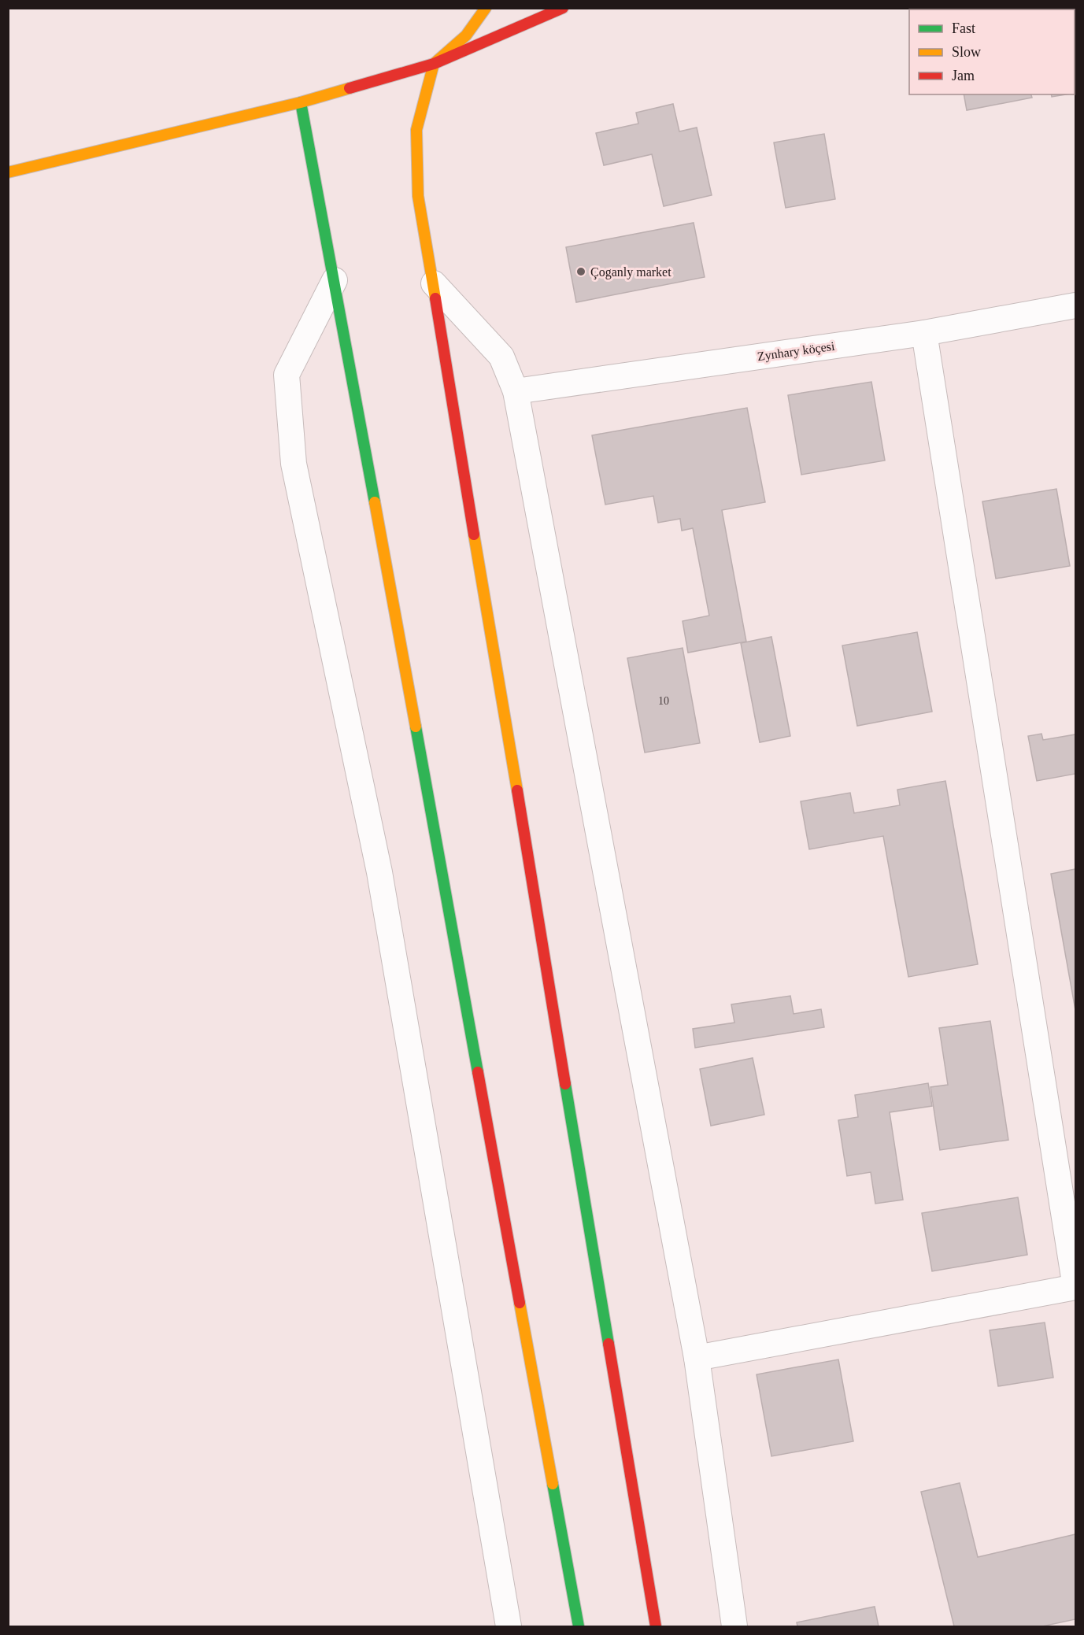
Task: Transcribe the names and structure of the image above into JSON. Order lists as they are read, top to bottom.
{
  "streets": {
    "street": ["Zynhary köçesi"]
  },
  "places": ["Çoganly market"],
  "house_numbers": ["10"],
  "legend": ["Fast", "Slow", "Jam"]
}
